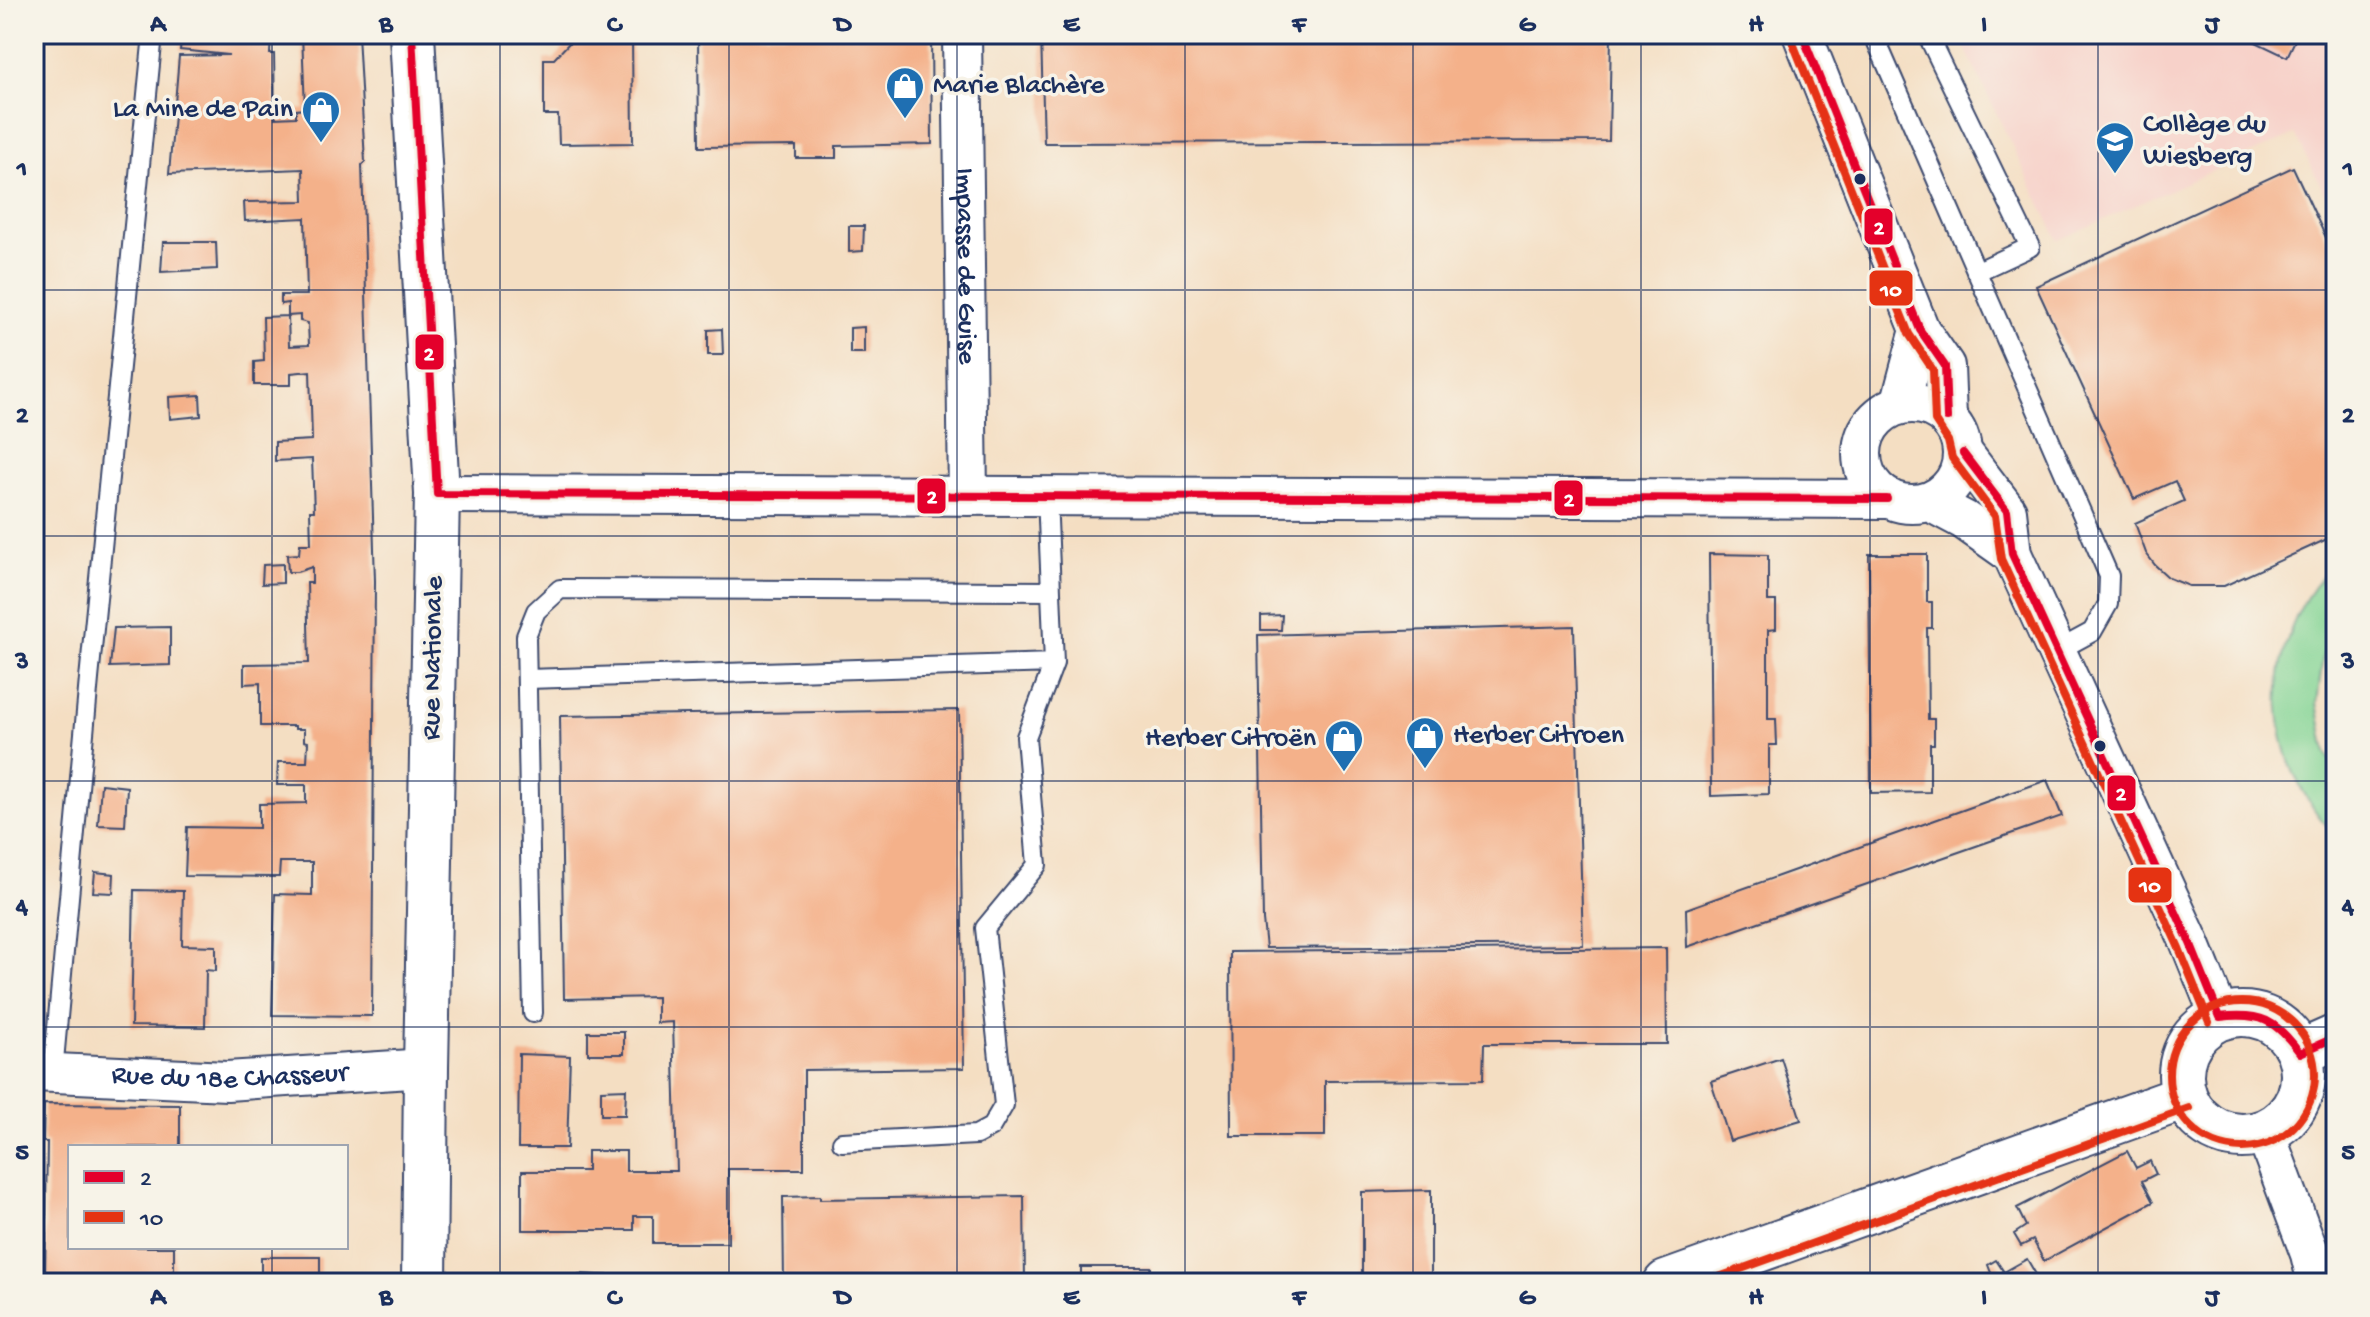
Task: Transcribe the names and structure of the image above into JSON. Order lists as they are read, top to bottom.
{
  "streets": {
    "main road": ["Rue Nationale"],
    "street": ["Impasse de Guise", "Rue du 18e Chasseur"]
  },
  "crossings": [
    ["Rue Nationale", "Rue du 18e Chasseur"]
  ],
  "places": {
    "shop": [
      "Marie Blachère",
      "La Mine de Pain",
      "Herber Citroen",
      "Herber Citroën"
    ],
    "school or university": ["Collège du Wiesberg"]
  },
  "lines": ["transit line 2", "transit line 10"],
  "legend": ["2", "10"],
  "grid": {
    "columns": [
      "A",
      "B",
      "C",
      "D",
      "E",
      "F",
      "G",
      "H",
      "I",
      "J"
    ],
    "rows": [
      "1",
      "2",
      "3",
      "4",
      "5"
    ]
  }
}
